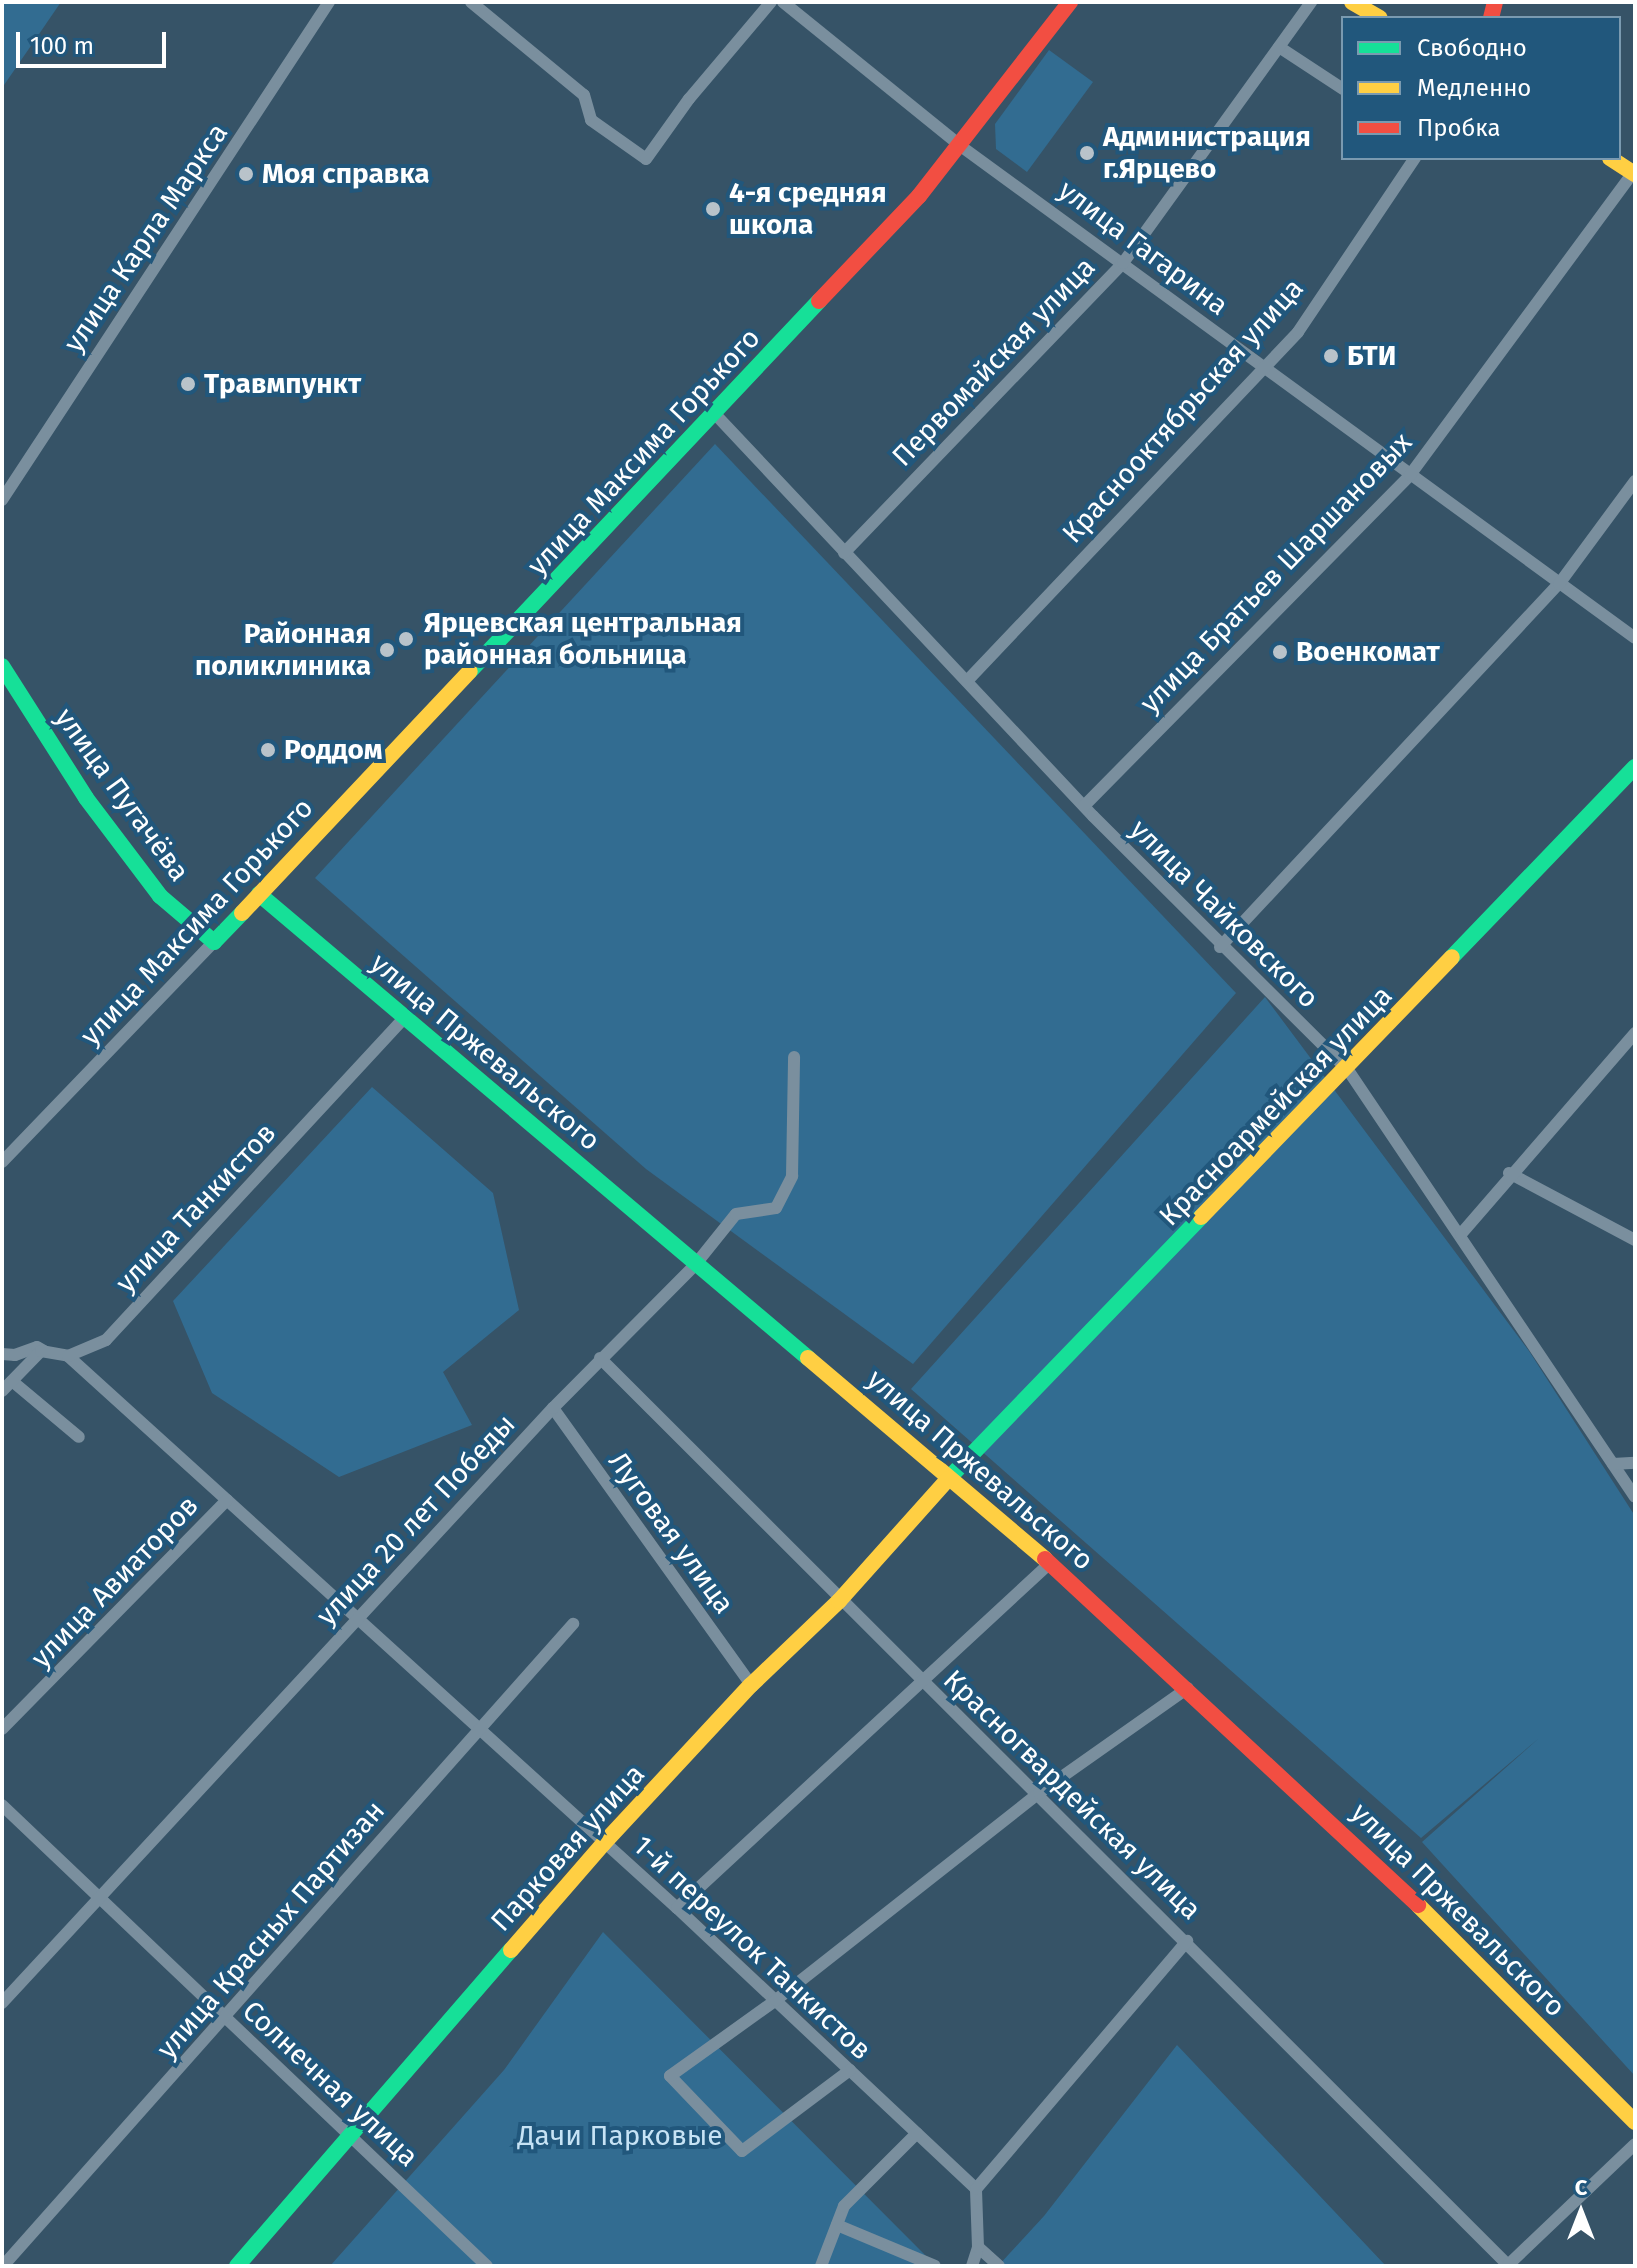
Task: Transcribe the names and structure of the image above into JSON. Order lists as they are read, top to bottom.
{
  "streets": {
    "street": [
      "улица Карла Маркса",
      "улица Гагарина",
      "Первомайская улица",
      "Краснооктябрьская улица",
      "улица Максима Горького",
      "улица Братьев Шаршановых",
      "улица Пугачёва",
      "улица Чайковского",
      "улица Пржевальского",
      "Красноармейская улица",
      "улица Танкистов",
      "улица 20 лет Победы",
      "Луговая улица",
      "улица Авиаторов",
      "Красногвардейская улица",
      "Парковая улица",
      "улица Красных Партизан",
      "1-й переулок Танкистов",
      "Солнечная улица"
    ]
  },
  "crossings": [
    ["улица Гагарина", "Первомайская улица"],
    ["улица Гагарина", "Краснооктябрьская улица"],
    ["улица Гагарина", "улица Максима Горького"],
    ["улица Гагарина", "улица Братьев Шаршановых"],
    ["Первомайская улица", "улица Чайковского"],
    ["Краснооктябрьская улица", "улица Чайковского"],
    ["улица Максима Горького", "улица Пугачёва"],
    ["улица Максима Горького", "улица Чайковского"],
    ["улица Максима Горького", "улица Пржевальского"],
    ["улица Братьев Шаршановых", "улица Чайковского"],
    ["улица Чайковского", "Красноармейская улица"],
    ["улица Пржевальского", "Красноармейская улица"],
    ["улица Пржевальского", "улица Танкистов"],
    ["улица Пржевальского", "улица 20 лет Победы"],
    ["улица Пржевальского", "Парковая улица"],
    ["Красноармейская улица", "Парковая улица"],
    ["улица Танкистов", "1-й переулок Танкистов"],
    ["улица 20 лет Победы", "Луговая улица"],
    ["улица 20 лет Победы", "Красногвардейская улица"],
    ["улица 20 лет Победы", "1-й переулок Танкистов"],
    ["улица 20 лет Победы", "Солнечная улица"],
    ["Луговая улица", "Парковая улица"],
    ["улица Авиаторов", "1-й переулок Танкистов"],
    ["Красногвардейская улица", "Парковая улица"],
    ["Парковая улица", "1-й переулок Танкистов"],
    ["Парковая улица", "Солнечная улица"],
    ["улица Красных Партизан", "1-й переулок Танкистов"],
    ["улица Красных Партизан", "Солнечная улица"]
  ],
  "parks": ["Дачи Парковые"],
  "places": [
    "Администрация г.Ярцево",
    "Моя справка",
    "4-я средняя школа",
    "БТИ",
    "Травмпункт",
    "Ярцевская центральная районная больница",
    "Районная поликлиника",
    "Военкомат",
    "Роддом"
  ],
  "legend": ["Свободно", "Медленно", "Пробка"],
  "scale_bar": "100 m",
  "north": "top"
}
